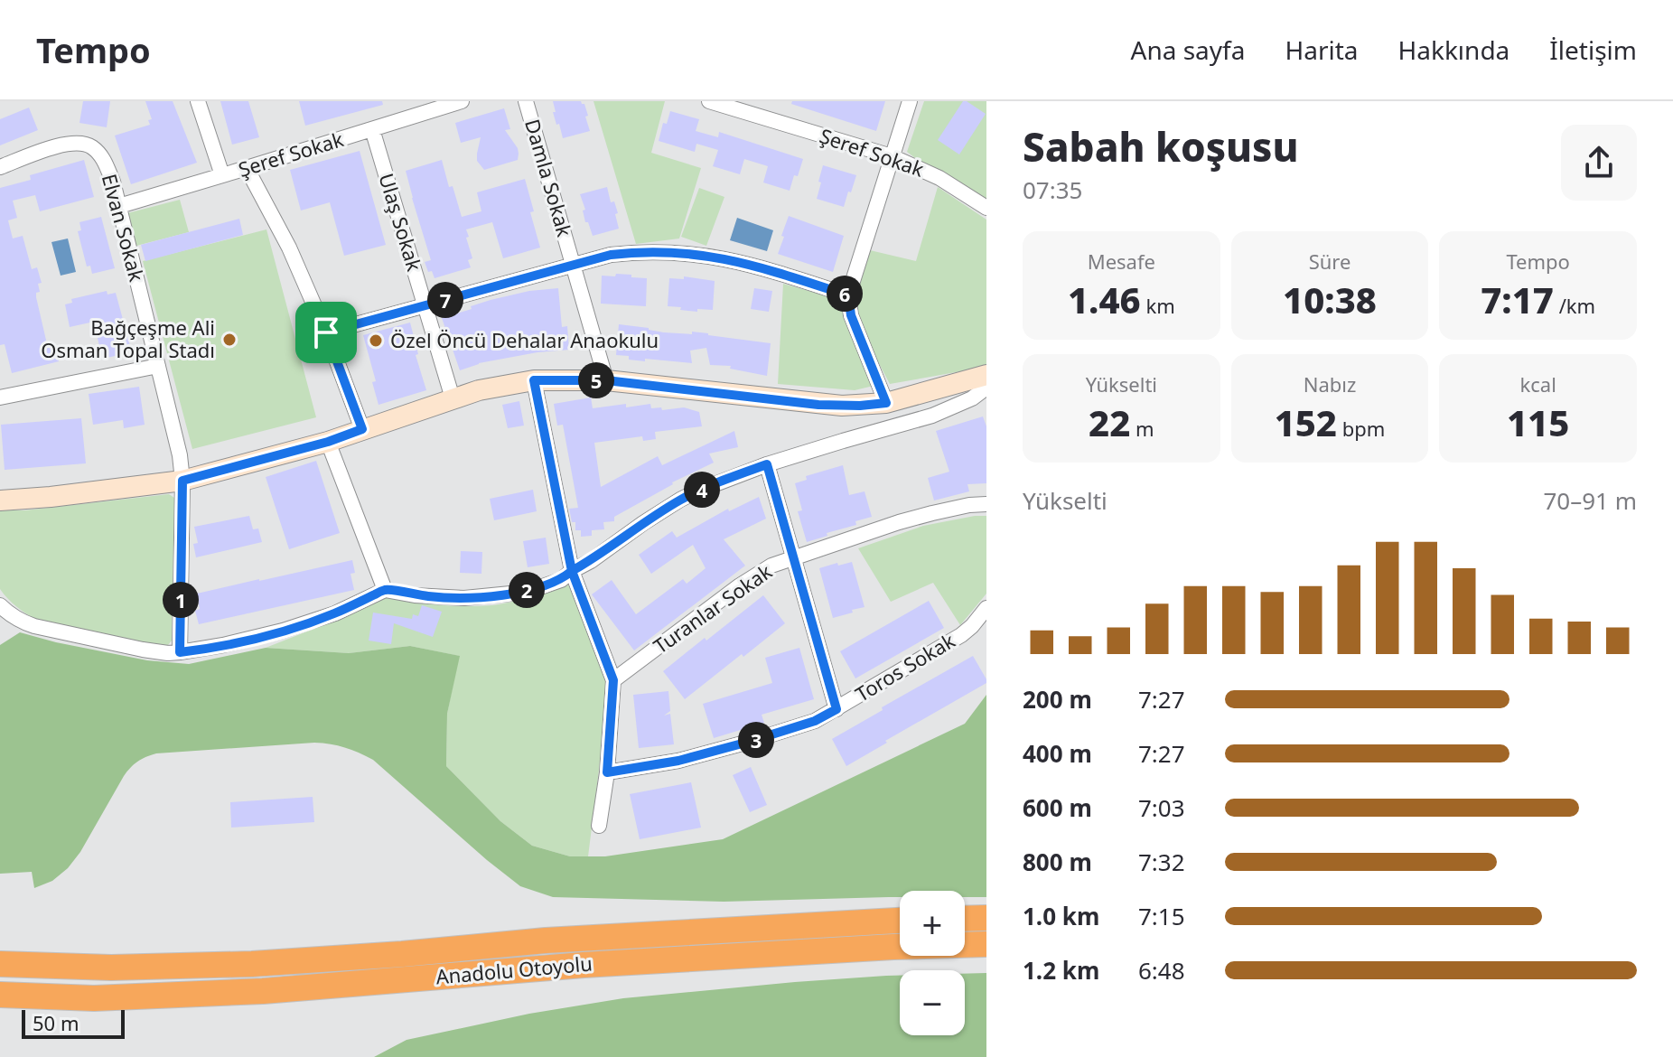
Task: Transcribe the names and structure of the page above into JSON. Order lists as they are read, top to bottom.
{
  "streets": {
    "highway": ["Anadolu Otoyolu"],
    "street": [
      "Şeref Sokak",
      "Damla Sokak",
      "Ulaş Sokak",
      "Elvan Sokak",
      "Turanlar Sokak",
      "Toros Sokak"
    ]
  },
  "crossings": [
    ["Şeref Sokak", "Ulaş Sokak"],
    ["Şeref Sokak", "Elvan Sokak"]
  ],
  "places": ["Bağçeşme Ali Osman Topal Stadı", "Özel Öncü Dehalar Anaokulu"],
  "scale_bar": "50 m",
  "page": {
    "header": "Tempo",
    "nav": [
      "Ana sayfa",
      "Harita",
      "Hakkında",
      "İletişim"
    ],
    "heading": ["Sabah koşusu", "07:35"],
    "stats": [
      ["Mesafe", "1.46 km"],
      ["Süre", "10:38"],
      ["Tempo", "7:17 /km"],
      ["Yükselti", "22 m"],
      ["Nabız", "152 bpm"],
      ["kcal", "115"]
    ],
    "pins": [
      "6",
      "7",
      "5",
      "4",
      "2",
      "1",
      "3"
    ],
    "chart": ["Yükselti", "70–91 m"],
    "list": [
      {
        "name": "200 m",
        "note": "7:27"
      },
      {
        "name": "400 m",
        "note": "7:27"
      },
      {
        "name": "600 m",
        "note": "7:03"
      },
      {
        "name": "800 m",
        "note": "7:32"
      },
      {
        "name": "1.0 km",
        "note": "7:15"
      },
      {
        "name": "1.2 km",
        "note": "6:48"
      }
    ],
    "map_buttons": ["+", "−"],
    "scale": "50 m"
  }
}
